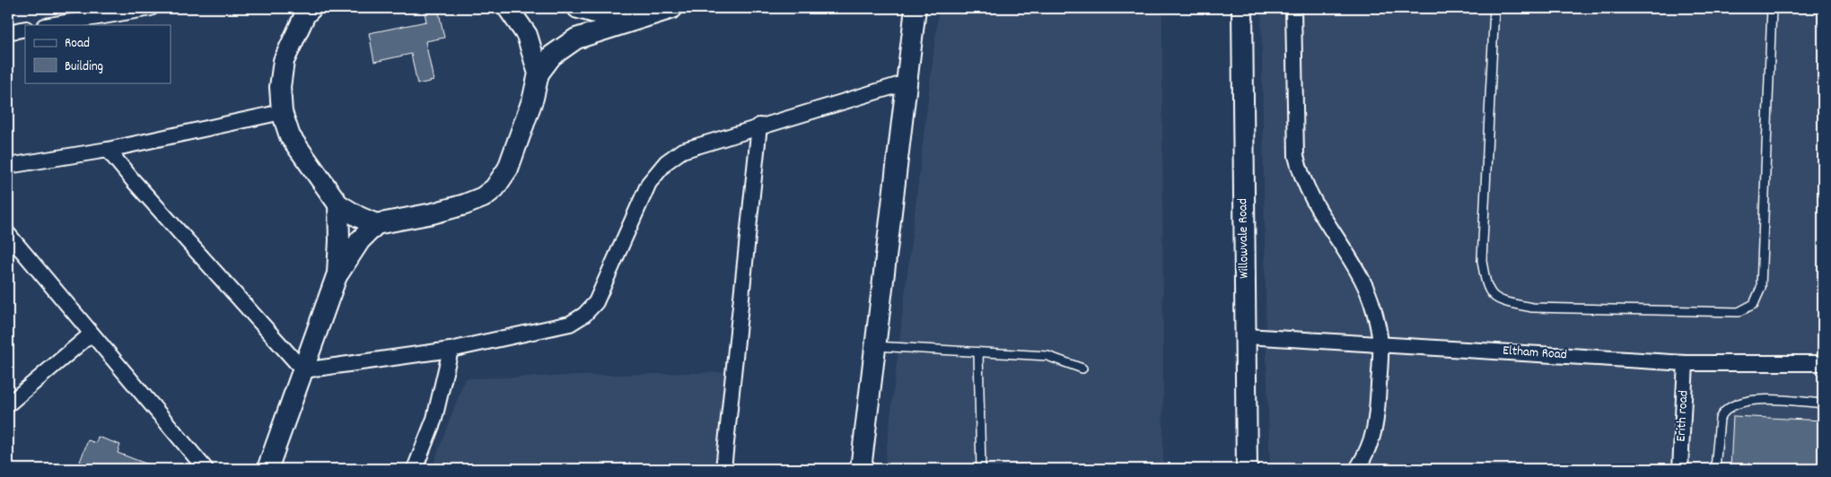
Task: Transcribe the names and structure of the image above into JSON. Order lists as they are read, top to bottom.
{
  "streets": {
    "street": ["Willowvale Road", "Eltham Road", "Erith road"]
  },
  "crossings": [
    ["Willowvale Road", "Eltham Road"],
    ["Eltham Road", "Erith road"]
  ],
  "legend": ["Road", "Building"]
}
